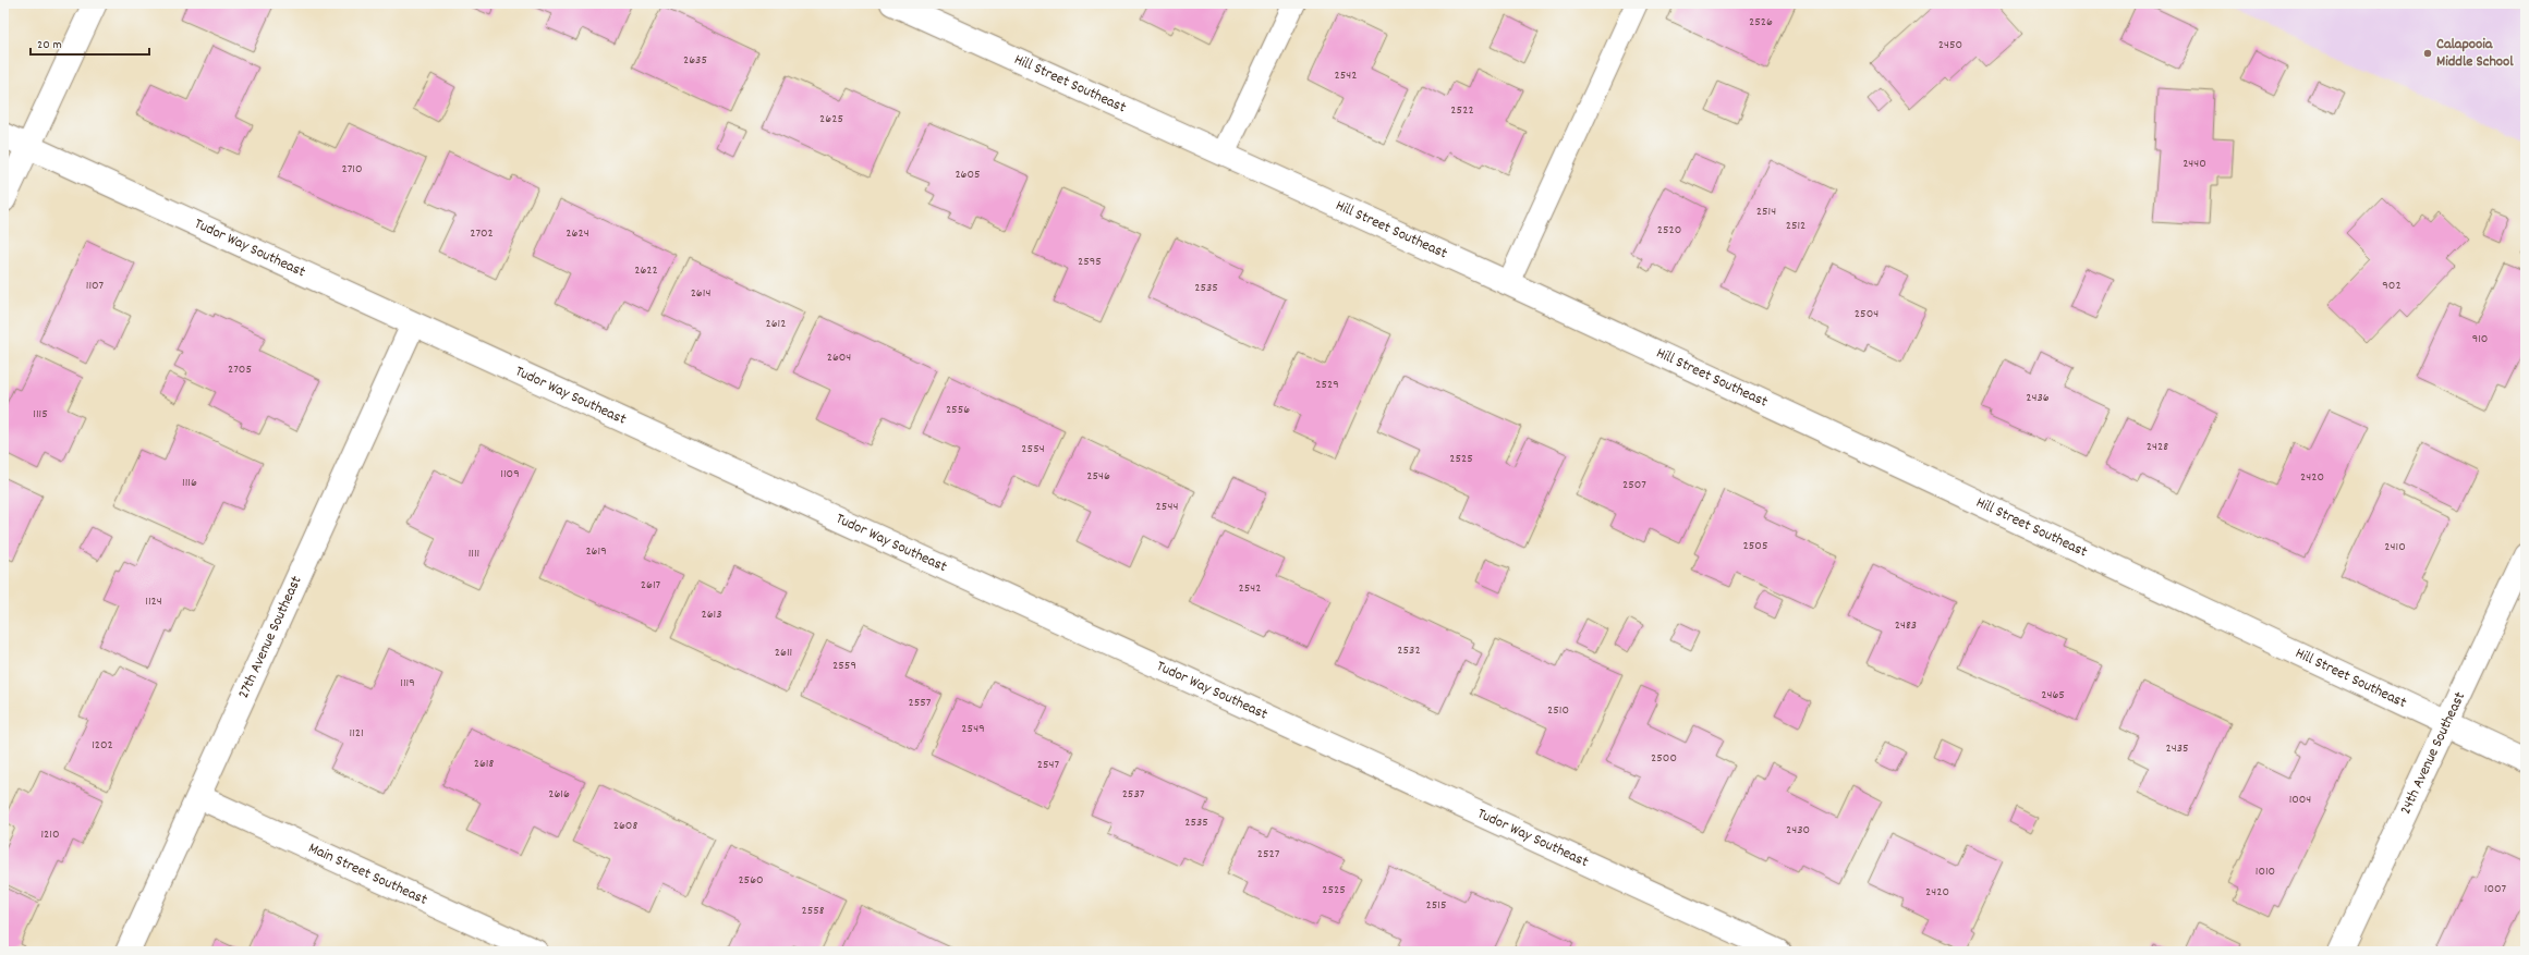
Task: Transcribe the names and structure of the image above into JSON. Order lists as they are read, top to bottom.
{
  "streets": {
    "street": [
      "Hill Street Southeast",
      "Tudor Way Southeast",
      "27th Avenue Southeast",
      "24th Avenue Southeast",
      "Main Street Southeast"
    ]
  },
  "crossings": [
    ["Hill Street Southeast", "24th Avenue Southeast"],
    ["Tudor Way Southeast", "27th Avenue Southeast"],
    ["27th Avenue Southeast", "Main Street Southeast"]
  ],
  "places": ["Calapooia Middle School"],
  "house_numbers": [
    "2526",
    "2450",
    "2635",
    "2542",
    "2522",
    "2625",
    "2440",
    "2710",
    "2605",
    "2514",
    "2512",
    "2520",
    "2702",
    "2624",
    "2595",
    "2622",
    "1107",
    "902",
    "2535",
    "2614",
    "2504",
    "2612",
    "910",
    "2604",
    "2705",
    "2529",
    "2436",
    "2556",
    "1115",
    "2428",
    "2554",
    "2525",
    "1109",
    "2546",
    "2420",
    "1116",
    "2507",
    "2544",
    "2505",
    "2410",
    "2619",
    "1111",
    "2617",
    "2542",
    "1124",
    "2613",
    "2483",
    "2532",
    "2611",
    "2559",
    "1119",
    "2465",
    "2557",
    "2510",
    "2549",
    "1121",
    "1202",
    "2435",
    "2500",
    "2618",
    "2547",
    "2616",
    "2537",
    "1004",
    "2535",
    "2608",
    "2430",
    "1210",
    "2527",
    "1010",
    "2560",
    "1007",
    "2525",
    "2420",
    "2515",
    "2558"
  ],
  "scale_bar": "20 m"
}
